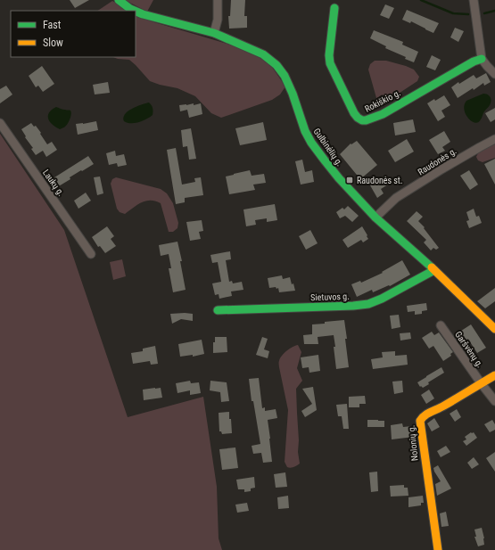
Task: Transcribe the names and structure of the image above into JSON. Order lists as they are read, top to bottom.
{
  "streets": {
    "street": [
      "Rokiškio g.",
      "Gulbinėlių g.",
      "Raudonės g.",
      "Laukų g.",
      "Sietuvos g.",
      "Garšvėnų g.",
      "Nolonių g."
    ]
  },
  "crossings": [
    ["Gulbinėlių g.", "Raudonės g."],
    ["Gulbinėlių g.", "Sietuvos g."],
    ["Garšvėnų g.", "Nolonių g."]
  ],
  "places": {
    "transit": ["Raudonės st."]
  },
  "legend": ["Fast", "Slow"]
}
